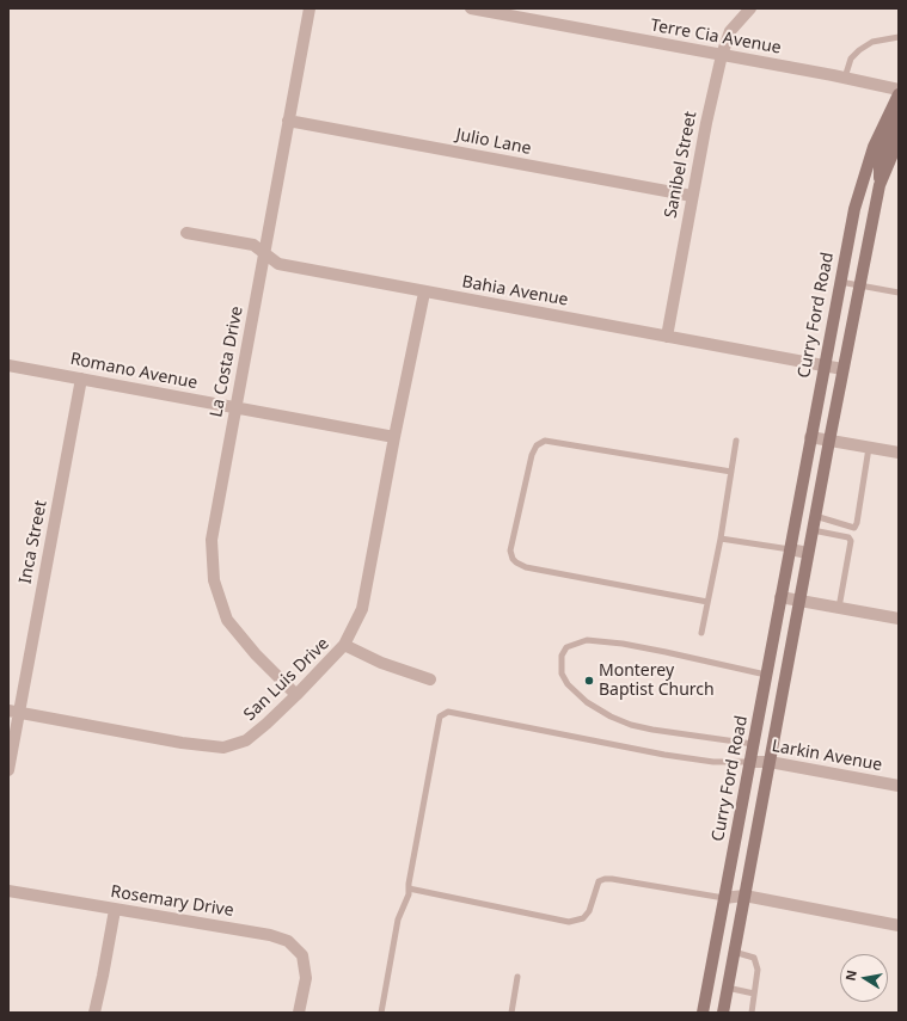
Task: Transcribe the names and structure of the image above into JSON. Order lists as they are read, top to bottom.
{
  "streets": {
    "main road": ["Curry Ford Road"],
    "street": [
      "Terre Cia Avenue",
      "Julio Lane",
      "Sanibel Street",
      "Bahia Avenue",
      "La Costa Drive",
      "Romano Avenue",
      "Inca Street",
      "San Luis Drive",
      "Larkin Avenue",
      "Rosemary Drive"
    ]
  },
  "crossings": [
    ["Terre Cia Avenue", "Sanibel Street"],
    ["Julio Lane", "Sanibel Street"],
    ["Julio Lane", "La Costa Drive"],
    ["Sanibel Street", "Bahia Avenue"],
    ["Bahia Avenue", "Curry Ford Road"],
    ["Bahia Avenue", "La Costa Drive"],
    ["Bahia Avenue", "San Luis Drive"],
    ["Curry Ford Road", "Larkin Avenue"],
    ["La Costa Drive", "Romano Avenue"],
    ["La Costa Drive", "San Luis Drive"],
    ["Romano Avenue", "Inca Street"],
    ["Romano Avenue", "San Luis Drive"],
    ["Inca Street", "San Luis Drive"]
  ],
  "places": ["Monterey Baptist Church"],
  "north": "left"
}
